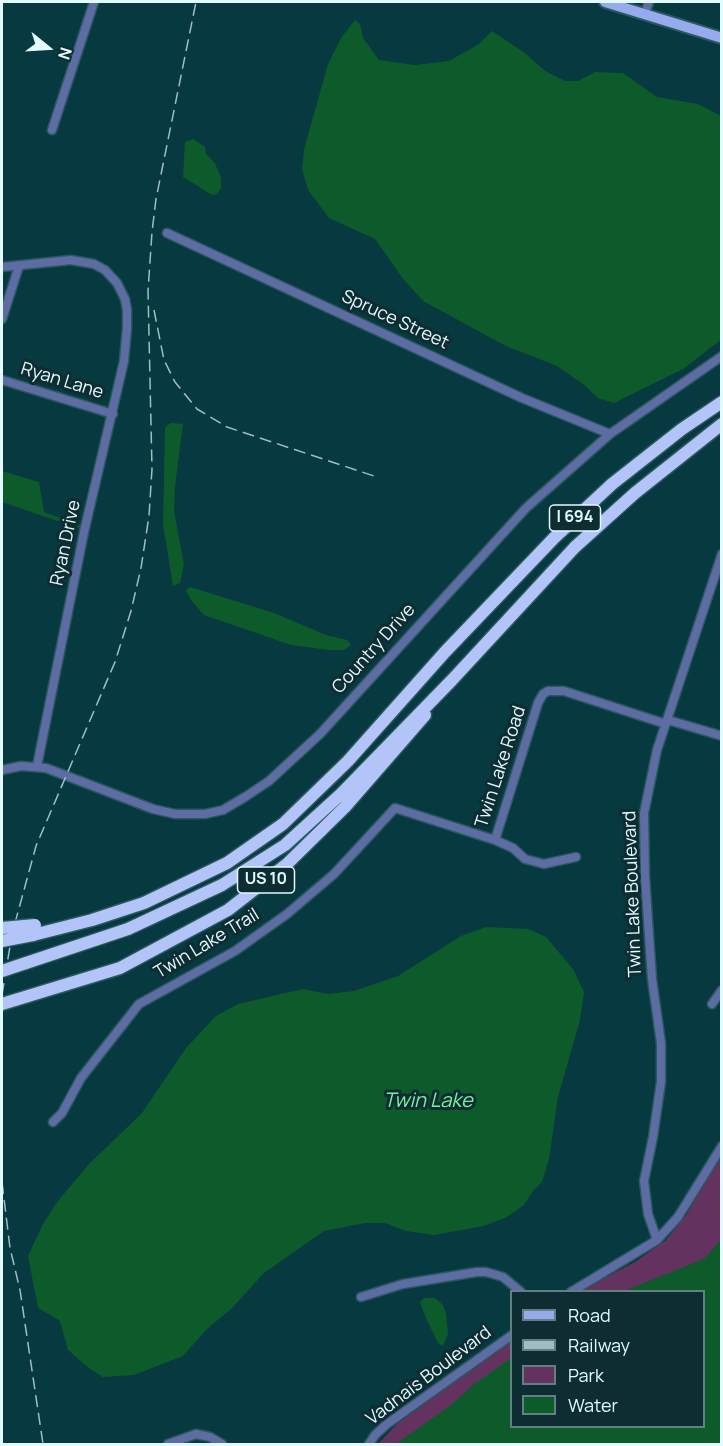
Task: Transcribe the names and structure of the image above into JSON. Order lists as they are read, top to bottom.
{
  "streets": {
    "highway": ["I 694", "US 10"],
    "street": [
      "Spruce Street",
      "Ryan Lane",
      "Ryan Drive",
      "Country Drive",
      "Twin Lake Road",
      "Twin Lake Boulevard",
      "Twin Lake Trail",
      "Vadnais Boulevard"
    ]
  },
  "crossings": [
    ["Spruce Street", "Country Drive"],
    ["Ryan Lane", "Ryan Drive"],
    ["I 694", "US 10"],
    ["Ryan Drive", "Country Drive"],
    ["Twin Lake Road", "Twin Lake Boulevard"],
    ["Twin Lake Road", "Twin Lake Trail"]
  ],
  "water": ["Twin Lake"],
  "legend": [
    "Road",
    "Railway",
    "Park",
    "Water"
  ],
  "north": "right"
}
